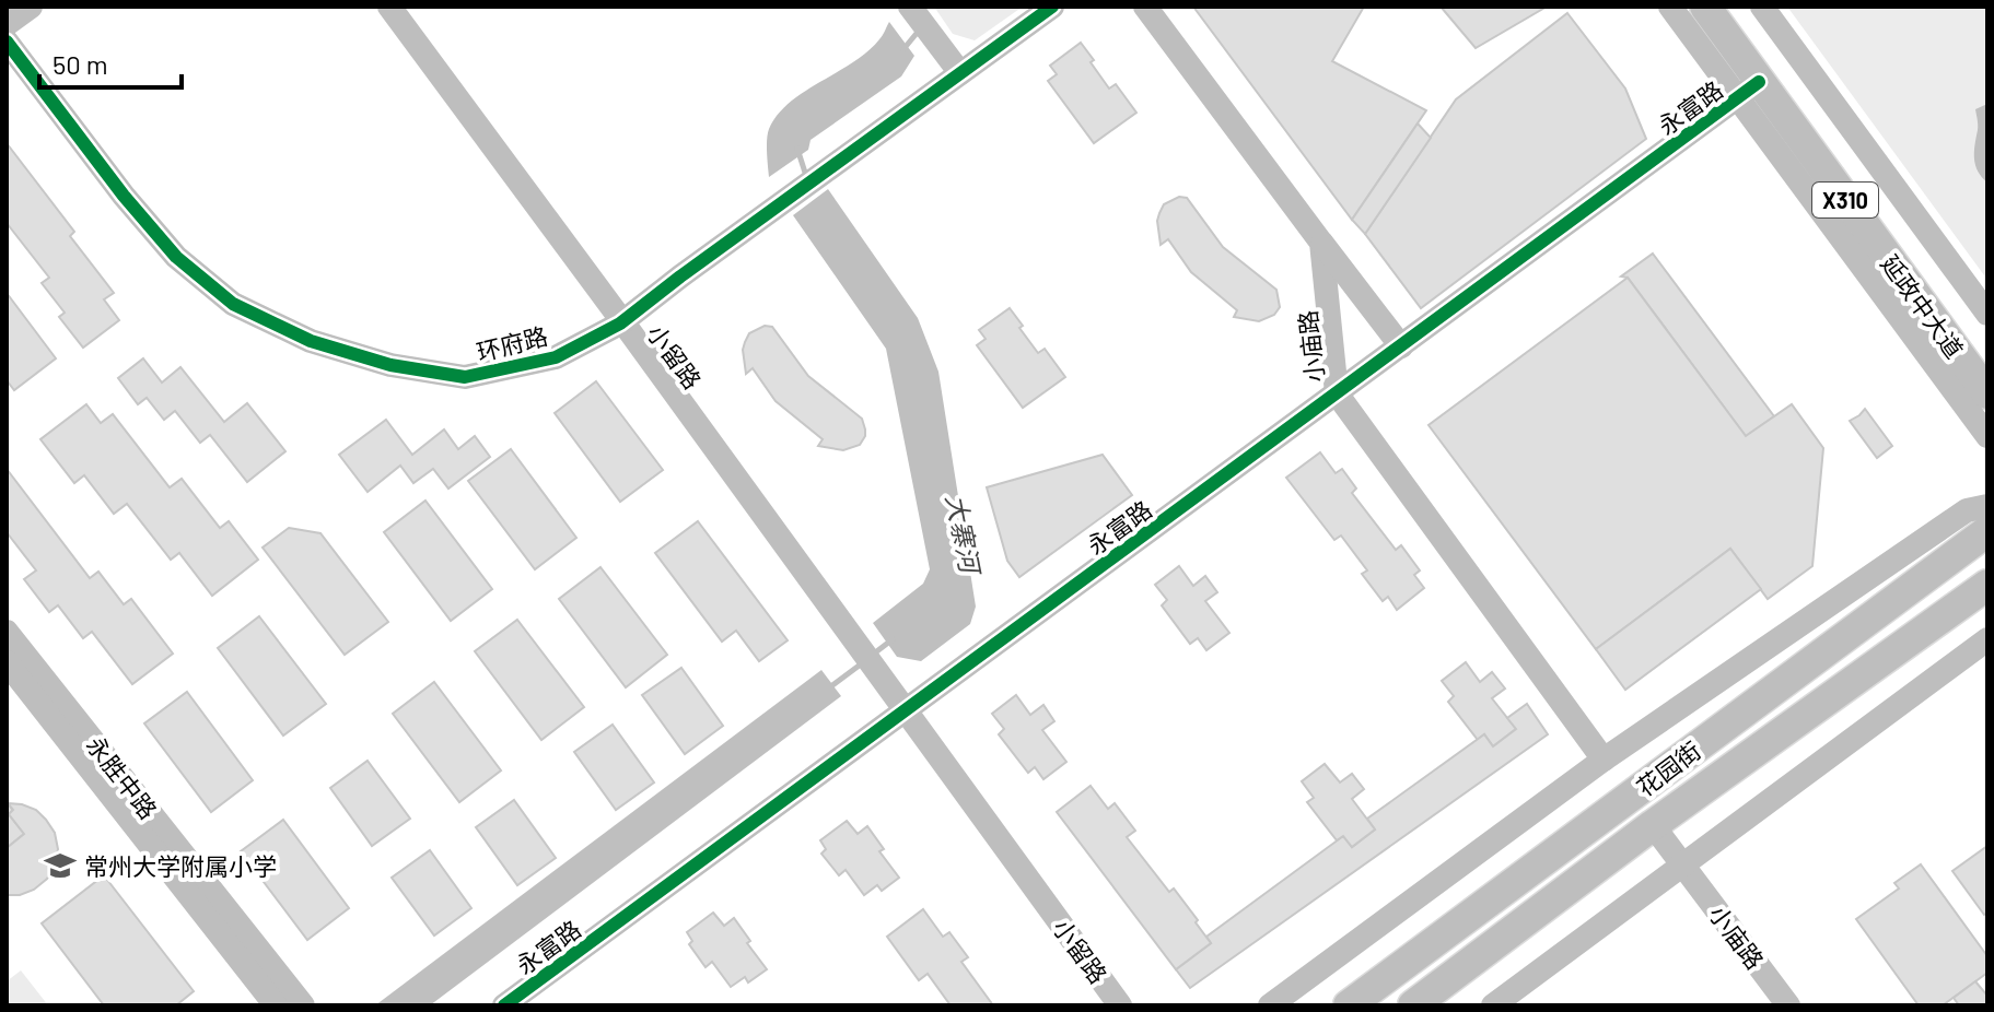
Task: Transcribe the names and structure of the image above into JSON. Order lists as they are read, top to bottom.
{
  "streets": {
    "main road": ["X310", "延政中大道", "花园街"],
    "street": [
      "永富路",
      "环府路",
      "小庙路",
      "小留路",
      "永胜中路"
    ]
  },
  "crossings": [
    ["永富路", "延政中大道"],
    ["永富路", "小庙路"],
    ["永富路", "小留路"],
    ["环府路", "小留路"],
    ["小庙路", "花园街"]
  ],
  "water": ["大寨河"],
  "places": {
    "school or university": ["常州大学附属小学"]
  },
  "scale_bar": "50 m"
}
